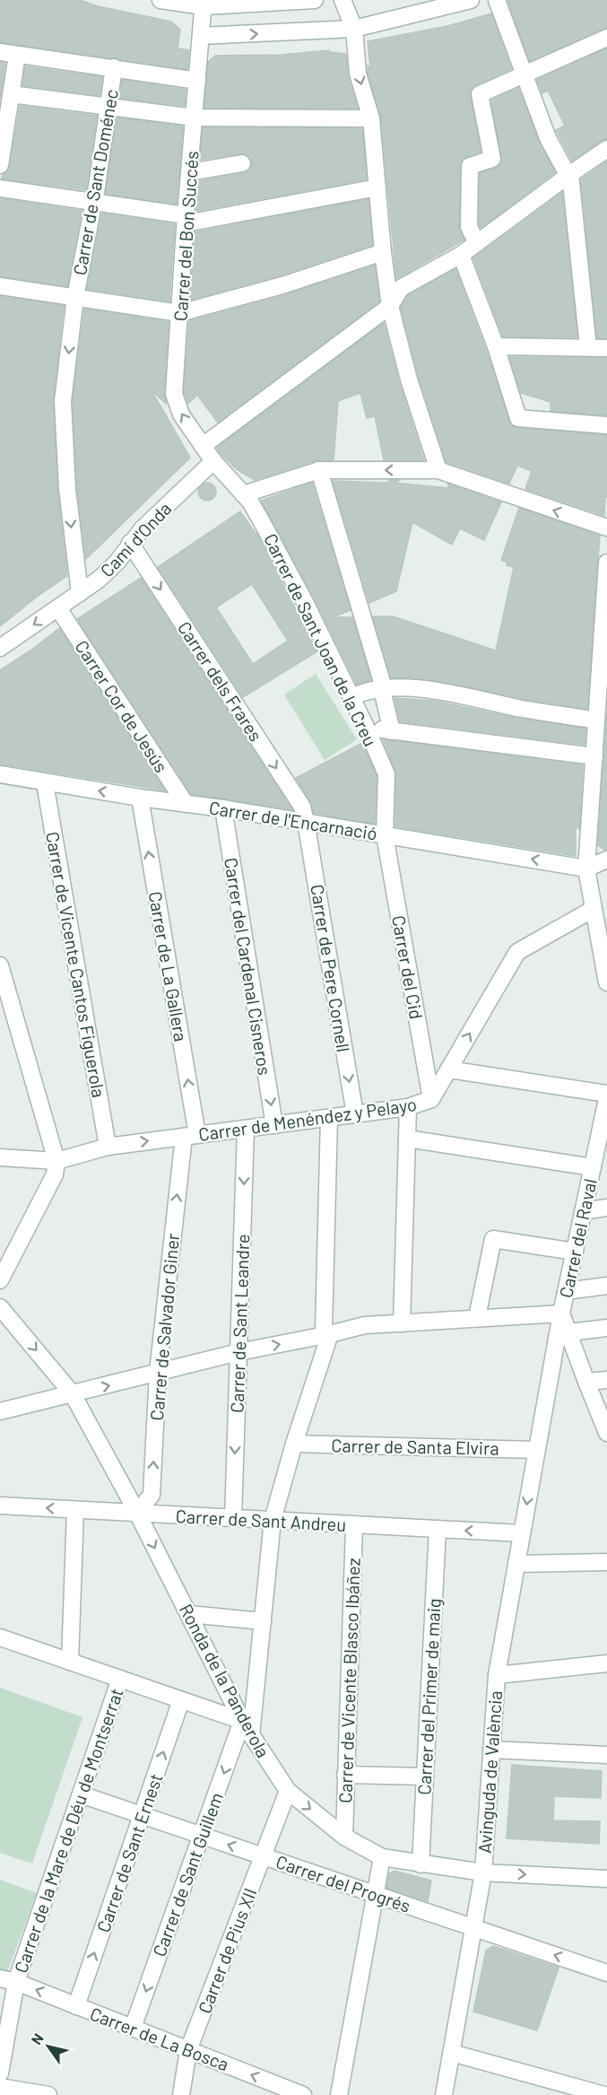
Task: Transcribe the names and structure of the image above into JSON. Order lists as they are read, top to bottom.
{
  "streets": {
    "street": [
      "Carrer de Sant Doménec",
      "Carrer del Bon Succés",
      "Camí d'Onda",
      "Carrer de Sant Joan de la Creu",
      "Carrer dels Frares",
      "Carrer Cor de Jesús",
      "Carrer de l'Encarnació",
      "Carrer de Vicente Cantos Figuerola",
      "Carrer de La Gallera",
      "Carrer del Cardenal Cisneros",
      "Carrer del Cid",
      "Carrer de Pere Cornell",
      "Carrer de Menéndez y Pelayo",
      "Carrer del Raval",
      "Carrer de Sant Leandre",
      "Carrer de Salvador Giner",
      "Carrer de Santa Elvira",
      "Carrer de Sant Andreu",
      "Ronda de la Panderola",
      "Carrer de Vicente Blasco Ibáñez",
      "Carrer del Primer de maig",
      "Avinguda de València",
      "Carrer de la Mare de Déu de Montserrat",
      "Carrer de Sant Ernest",
      "Carrer de Sant Guillem",
      "Carrer del Progrés",
      "Carrer de Pius XII",
      "Carrer de La Bosca"
    ]
  },
  "crossings": [
    ["Carrer de Sant Doménec", "Camí d'Onda"],
    ["Carrer del Bon Succés", "Camí d'Onda"],
    ["Carrer del Bon Succés", "Carrer de Sant Joan de la Creu"],
    ["Camí d'Onda", "Carrer de Sant Joan de la Creu"],
    ["Camí d'Onda", "Carrer dels Frares"],
    ["Camí d'Onda", "Carrer Cor de Jesús"],
    ["Carrer de Sant Joan de la Creu", "Carrer de l'Encarnació"],
    ["Carrer de Sant Joan de la Creu", "Carrer del Cid"],
    ["Carrer dels Frares", "Carrer de l'Encarnació"],
    ["Carrer dels Frares", "Carrer de Pere Cornell"],
    ["Carrer Cor de Jesús", "Carrer de l'Encarnació"],
    ["Carrer de l'Encarnació", "Carrer de Vicente Cantos Figuerola"],
    ["Carrer de l'Encarnació", "Carrer de La Gallera"],
    ["Carrer de l'Encarnació", "Carrer del Cardenal Cisneros"],
    ["Carrer de l'Encarnació", "Carrer del Cid"],
    ["Carrer de l'Encarnació", "Carrer de Pere Cornell"],
    ["Carrer de Vicente Cantos Figuerola", "Carrer de Menéndez y Pelayo"],
    ["Carrer de La Gallera", "Carrer de Menéndez y Pelayo"],
    ["Carrer de La Gallera", "Carrer de Salvador Giner"],
    ["Carrer del Cardenal Cisneros", "Carrer de Menéndez y Pelayo"],
    ["Carrer del Cid", "Carrer de Menéndez y Pelayo"],
    ["Carrer de Pere Cornell", "Carrer de Menéndez y Pelayo"],
    ["Carrer de Menéndez y Pelayo", "Carrer de Sant Leandre"],
    ["Carrer de Menéndez y Pelayo", "Carrer de Salvador Giner"],
    ["Carrer de Menéndez y Pelayo", "Carrer de Sant Guillem"],
    ["Carrer del Raval", "Carrer de Santa Elvira"],
    ["Carrer del Raval", "Avinguda de València"],
    ["Carrer de Sant Leandre", "Carrer de Sant Andreu"],
    ["Carrer de Salvador Giner", "Carrer de Sant Andreu"],
    ["Carrer de Salvador Giner", "Ronda de la Panderola"],
    ["Carrer de Santa Elvira", "Avinguda de València"],
    ["Carrer de Santa Elvira", "Carrer de Sant Guillem"],
    ["Carrer de Sant Andreu", "Ronda de la Panderola"],
    ["Carrer de Sant Andreu", "Carrer de Vicente Blasco Ibáñez"],
    ["Carrer de Sant Andreu", "Carrer del Primer de maig"],
    ["Carrer de Sant Andreu", "Avinguda de València"],
    ["Carrer de Sant Andreu", "Carrer de Sant Guillem"],
    ["Ronda de la Panderola", "Carrer de Vicente Blasco Ibáñez"],
    ["Ronda de la Panderola", "Carrer del Primer de maig"],
    ["Ronda de la Panderola", "Avinguda de València"],
    ["Ronda de la Panderola", "Carrer de Sant Guillem"],
    ["Ronda de la Panderola", "Carrer de Pius XII"],
    ["Avinguda de València", "Carrer del Progrés"],
    ["Carrer de la Mare de Déu de Montserrat", "Carrer del Progrés"],
    ["Carrer de la Mare de Déu de Montserrat", "Carrer de La Bosca"],
    ["Carrer de Sant Ernest", "Carrer del Progrés"],
    ["Carrer de Sant Ernest", "Carrer de La Bosca"],
    ["Carrer de Sant Guillem", "Carrer del Progrés"],
    ["Carrer de Sant Guillem", "Carrer de La Bosca"],
    ["Carrer del Progrés", "Carrer de Pius XII"],
    ["Carrer de Pius XII", "Carrer de La Bosca"]
  ],
  "one_way": [
    "Carrer de Sant Doménec",
    "Carrer dels Frares",
    "Carrer de La Gallera",
    "Carrer del Cardenal Cisneros",
    "Carrer de Pere Cornell",
    "Carrer de Menéndez y Pelayo",
    "Carrer de Sant Leandre",
    "Carrer de Salvador Giner",
    "Ronda de la Panderola",
    "Carrer de Sant Ernest",
    "Carrer de La Bosca"
  ],
  "north": "top left"
}
